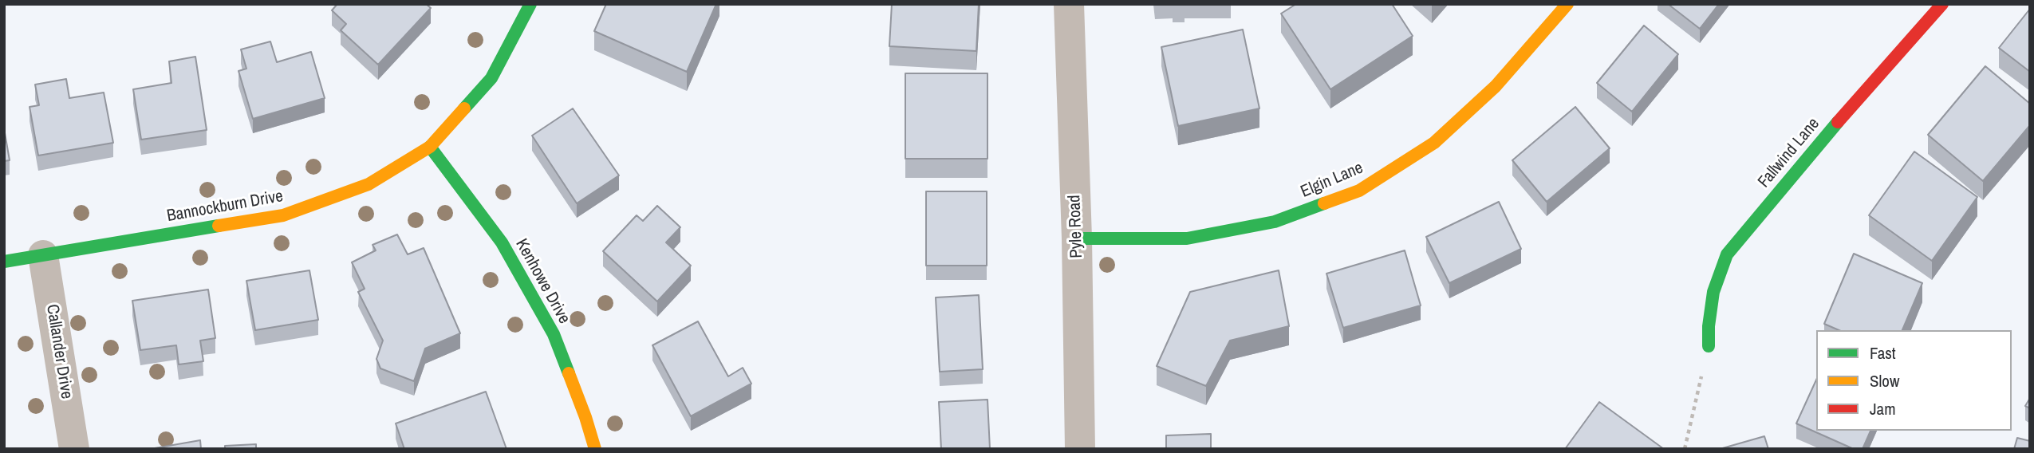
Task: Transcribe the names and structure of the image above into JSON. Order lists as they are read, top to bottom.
{
  "streets": {
    "street": [
      "Fallwind Lane",
      "Elgin Lane",
      "Bannockburn Drive",
      "Pyle Road",
      "Kenhowe Drive",
      "Callander Drive"
    ]
  },
  "crossings": [
    ["Elgin Lane", "Pyle Road"],
    ["Bannockburn Drive", "Kenhowe Drive"],
    ["Bannockburn Drive", "Callander Drive"]
  ],
  "legend": ["Fast", "Slow", "Jam"]
}
